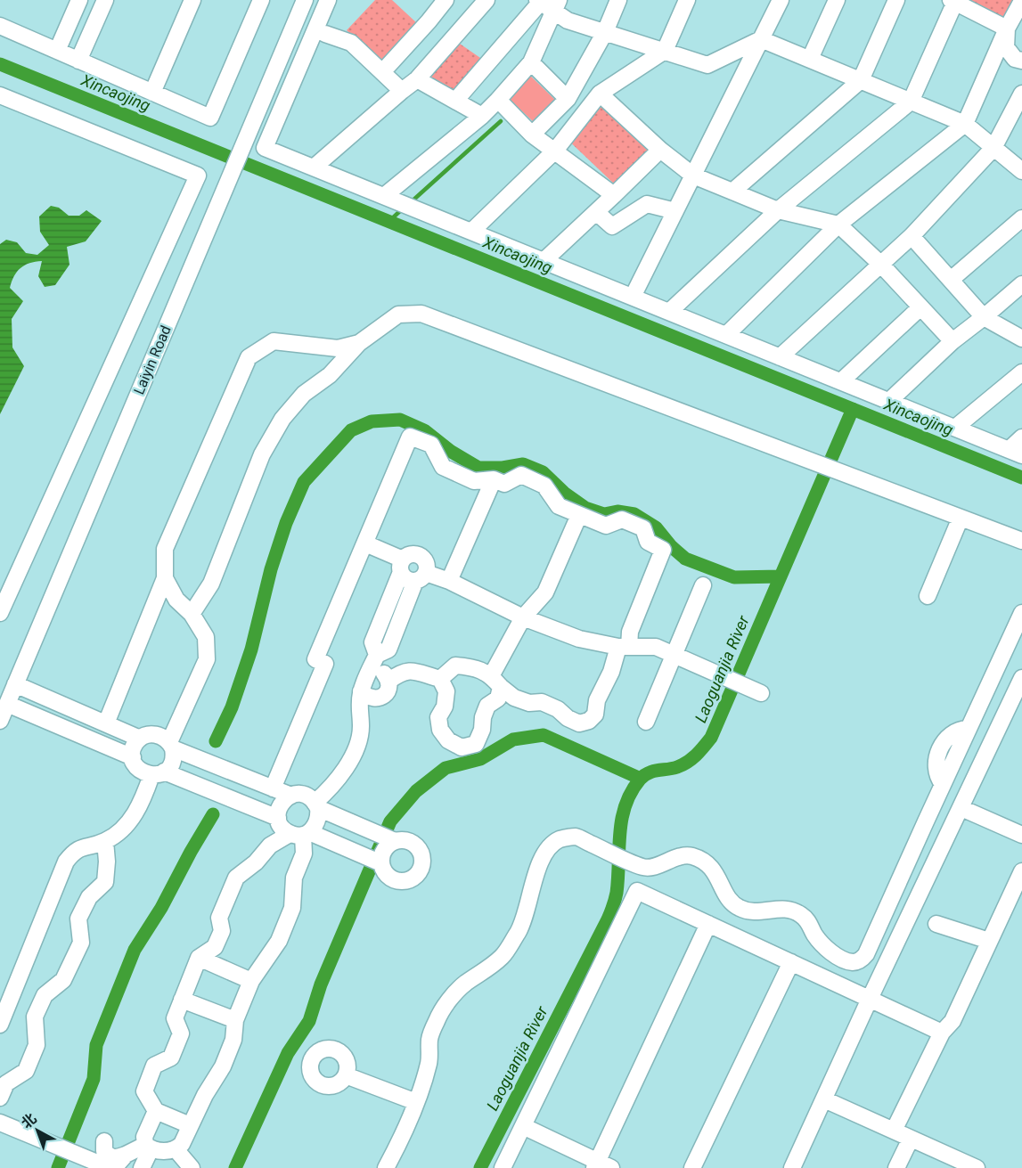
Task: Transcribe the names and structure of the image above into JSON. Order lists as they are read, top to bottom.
{
  "streets": {
    "street": ["Laiyin Road"]
  },
  "water": ["Xincaojing", "Laoguanjia River"],
  "north": "top left"
}
